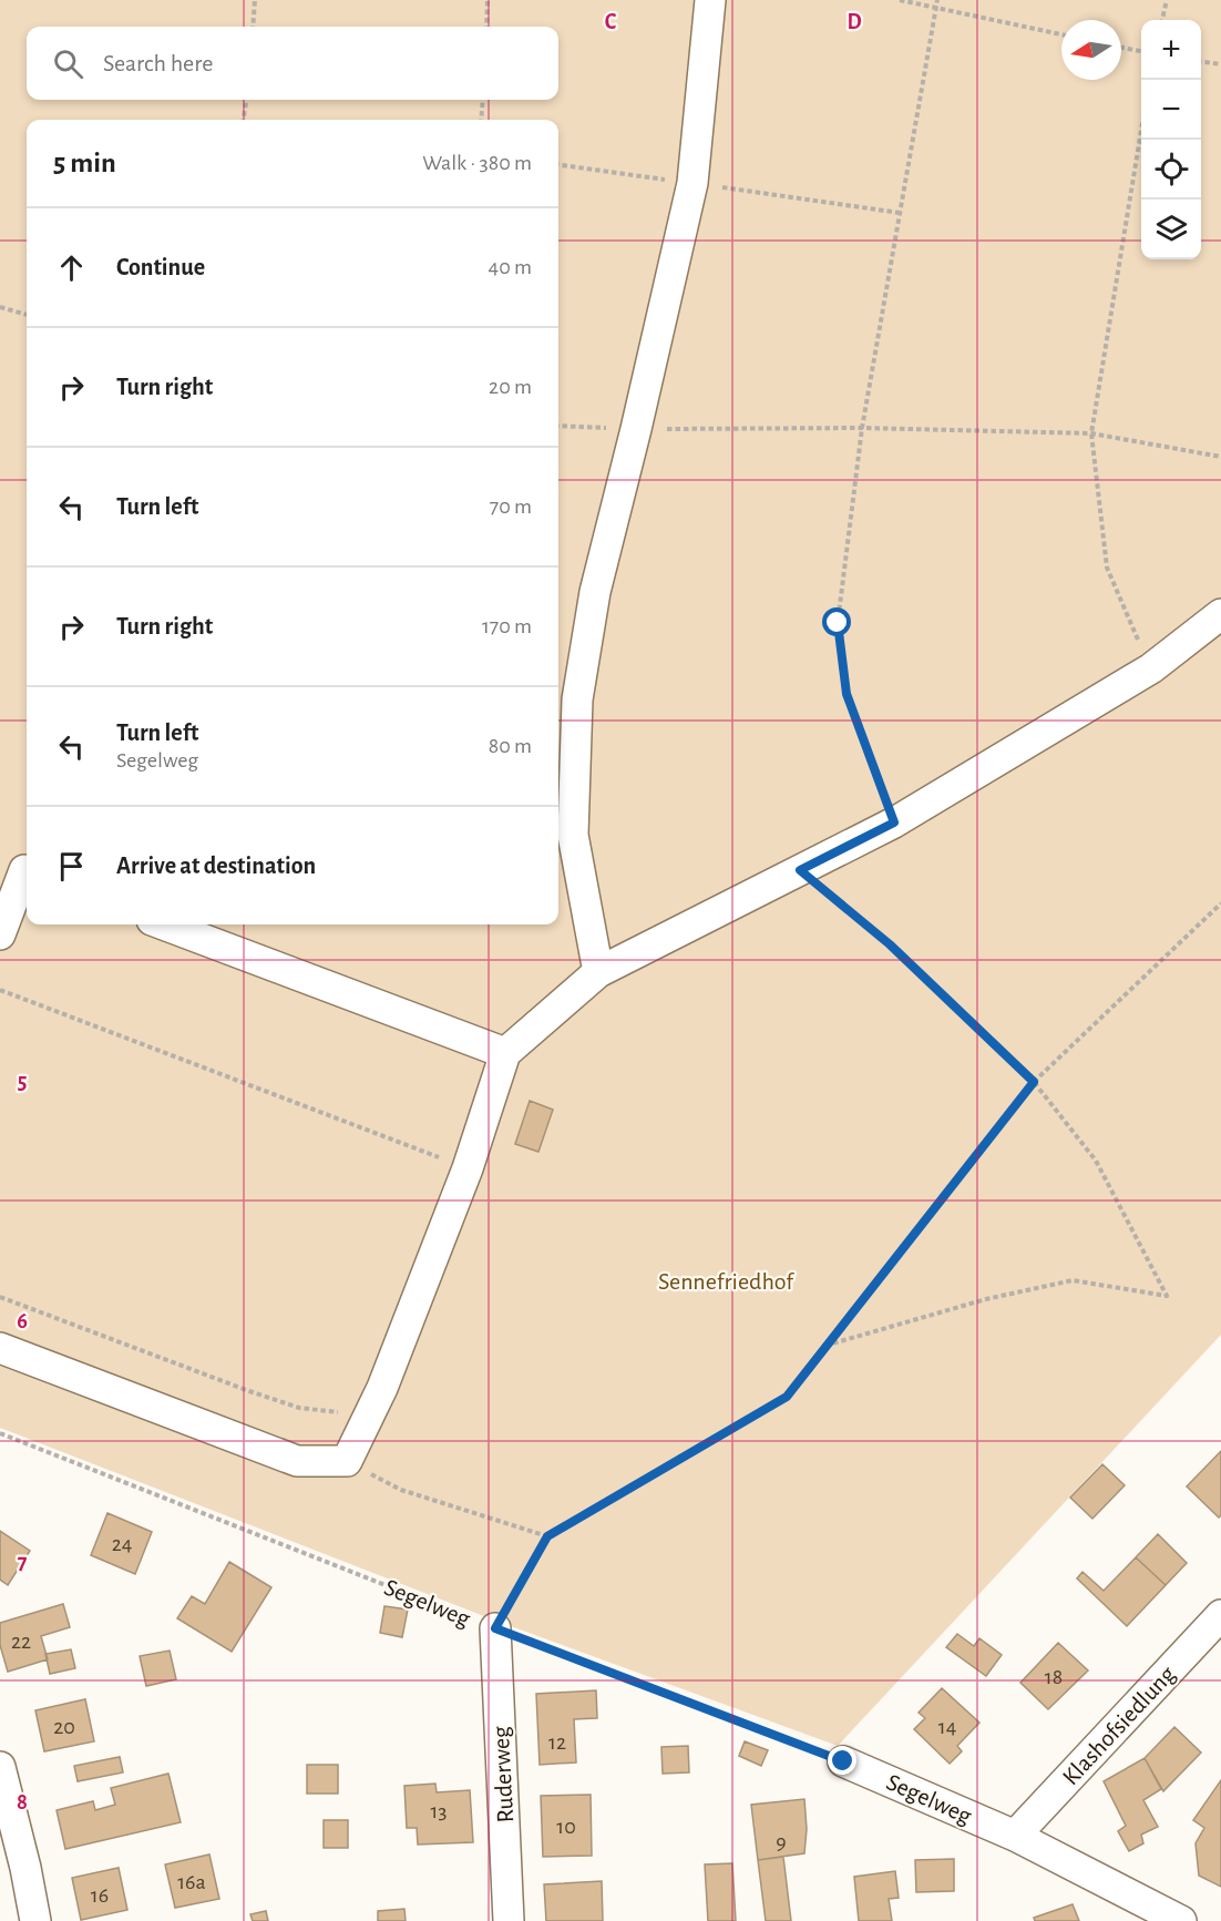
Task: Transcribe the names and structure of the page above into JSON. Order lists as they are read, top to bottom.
{
  "streets": {
    "street": ["Segelweg", "Klashofsiedlung", "Ruderweg"]
  },
  "crossings": [
    ["Segelweg", "Klashofsiedlung"],
    ["Segelweg", "Ruderweg"]
  ],
  "parks": ["Sennefriedhof"],
  "house_numbers": [
    "24",
    "22",
    "18",
    "20",
    "14",
    "12",
    "13",
    "10",
    "9",
    "16a",
    "16"
  ],
  "north": "left",
  "page": {
    "map_buttons": ["+", "−"],
    "search": "Search here",
    "heading": ["5 min", "Walk · 380 m"],
    "list": [
      ["Continue", "40 m"],
      ["Turn right", "20 m"],
      ["Turn left", "70 m"],
      ["Turn right", "170 m"],
      ["Turn left", "Segelweg", "80 m"],
      "Arrive at destination"
    ]
  },
  "grid": {
    "columns": ["C", "D"],
    "rows": [
      "5",
      "6",
      "7",
      "8"
    ]
  }
}
